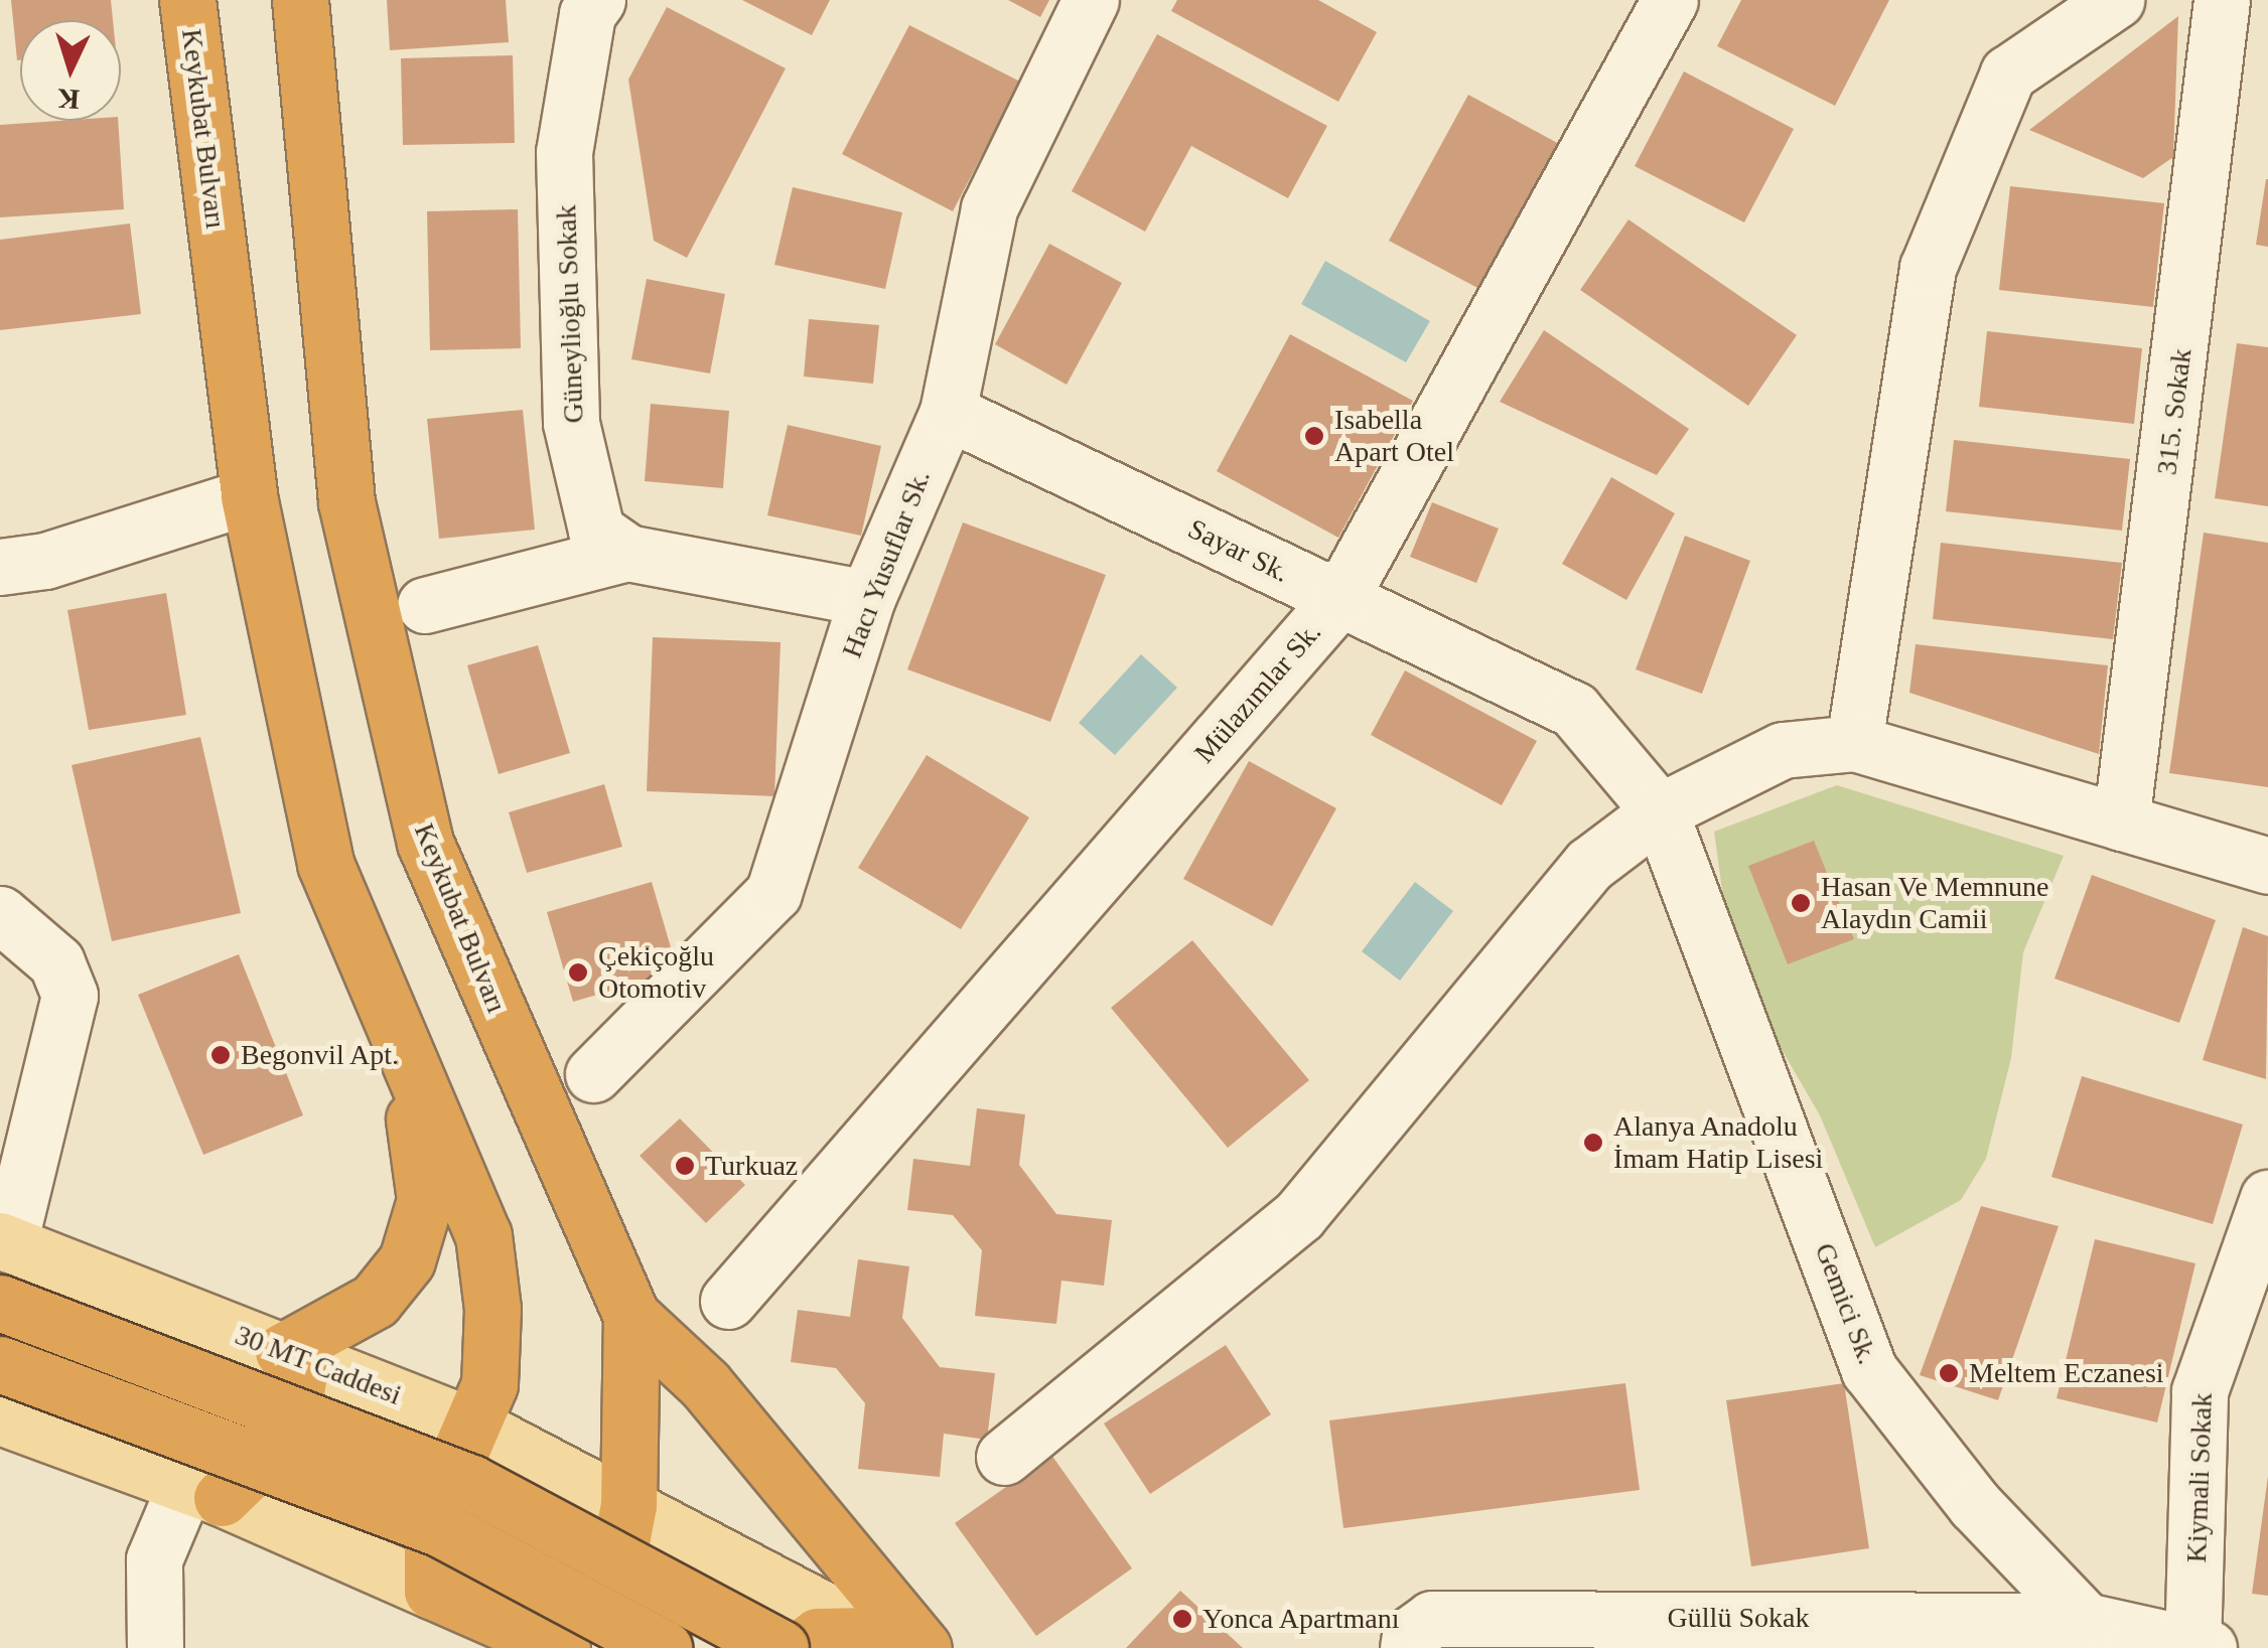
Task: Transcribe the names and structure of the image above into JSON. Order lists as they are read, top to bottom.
{
  "streets": {
    "highway": ["Keykubat Bulvarı"],
    "main road": ["30 MT Caddesi"],
    "street": [
      "Güneylioğlu Sokak",
      "315. Sokak",
      "Sayar Sk.",
      "Hacı Yusuflar Sk.",
      "Mülazımlar Sk.",
      "Gemici Sk.",
      "Kiymali Sokak",
      "Güllü Sokak"
    ]
  },
  "crossings": [
    ["Keykubat Bulvarı", "30 MT Caddesi"],
    ["Sayar Sk.", "Hacı Yusuflar Sk."],
    ["Sayar Sk.", "Mülazımlar Sk."],
    ["Sayar Sk.", "Gemici Sk."],
    ["Gemici Sk.", "Güllü Sokak"]
  ],
  "places": [
    "Isabella Apart Otel",
    "Hasan Ve Memnune Alaydın Camii",
    "Çekiçoğlu Otomotiv",
    "Begonvil Apt.",
    "Alanya Anadolu İmam Hatip Lisesi",
    "Turkuaz",
    "Meltem Eczanesi",
    "Yonca Apartmanı"
  ],
  "north": "bottom"
}
